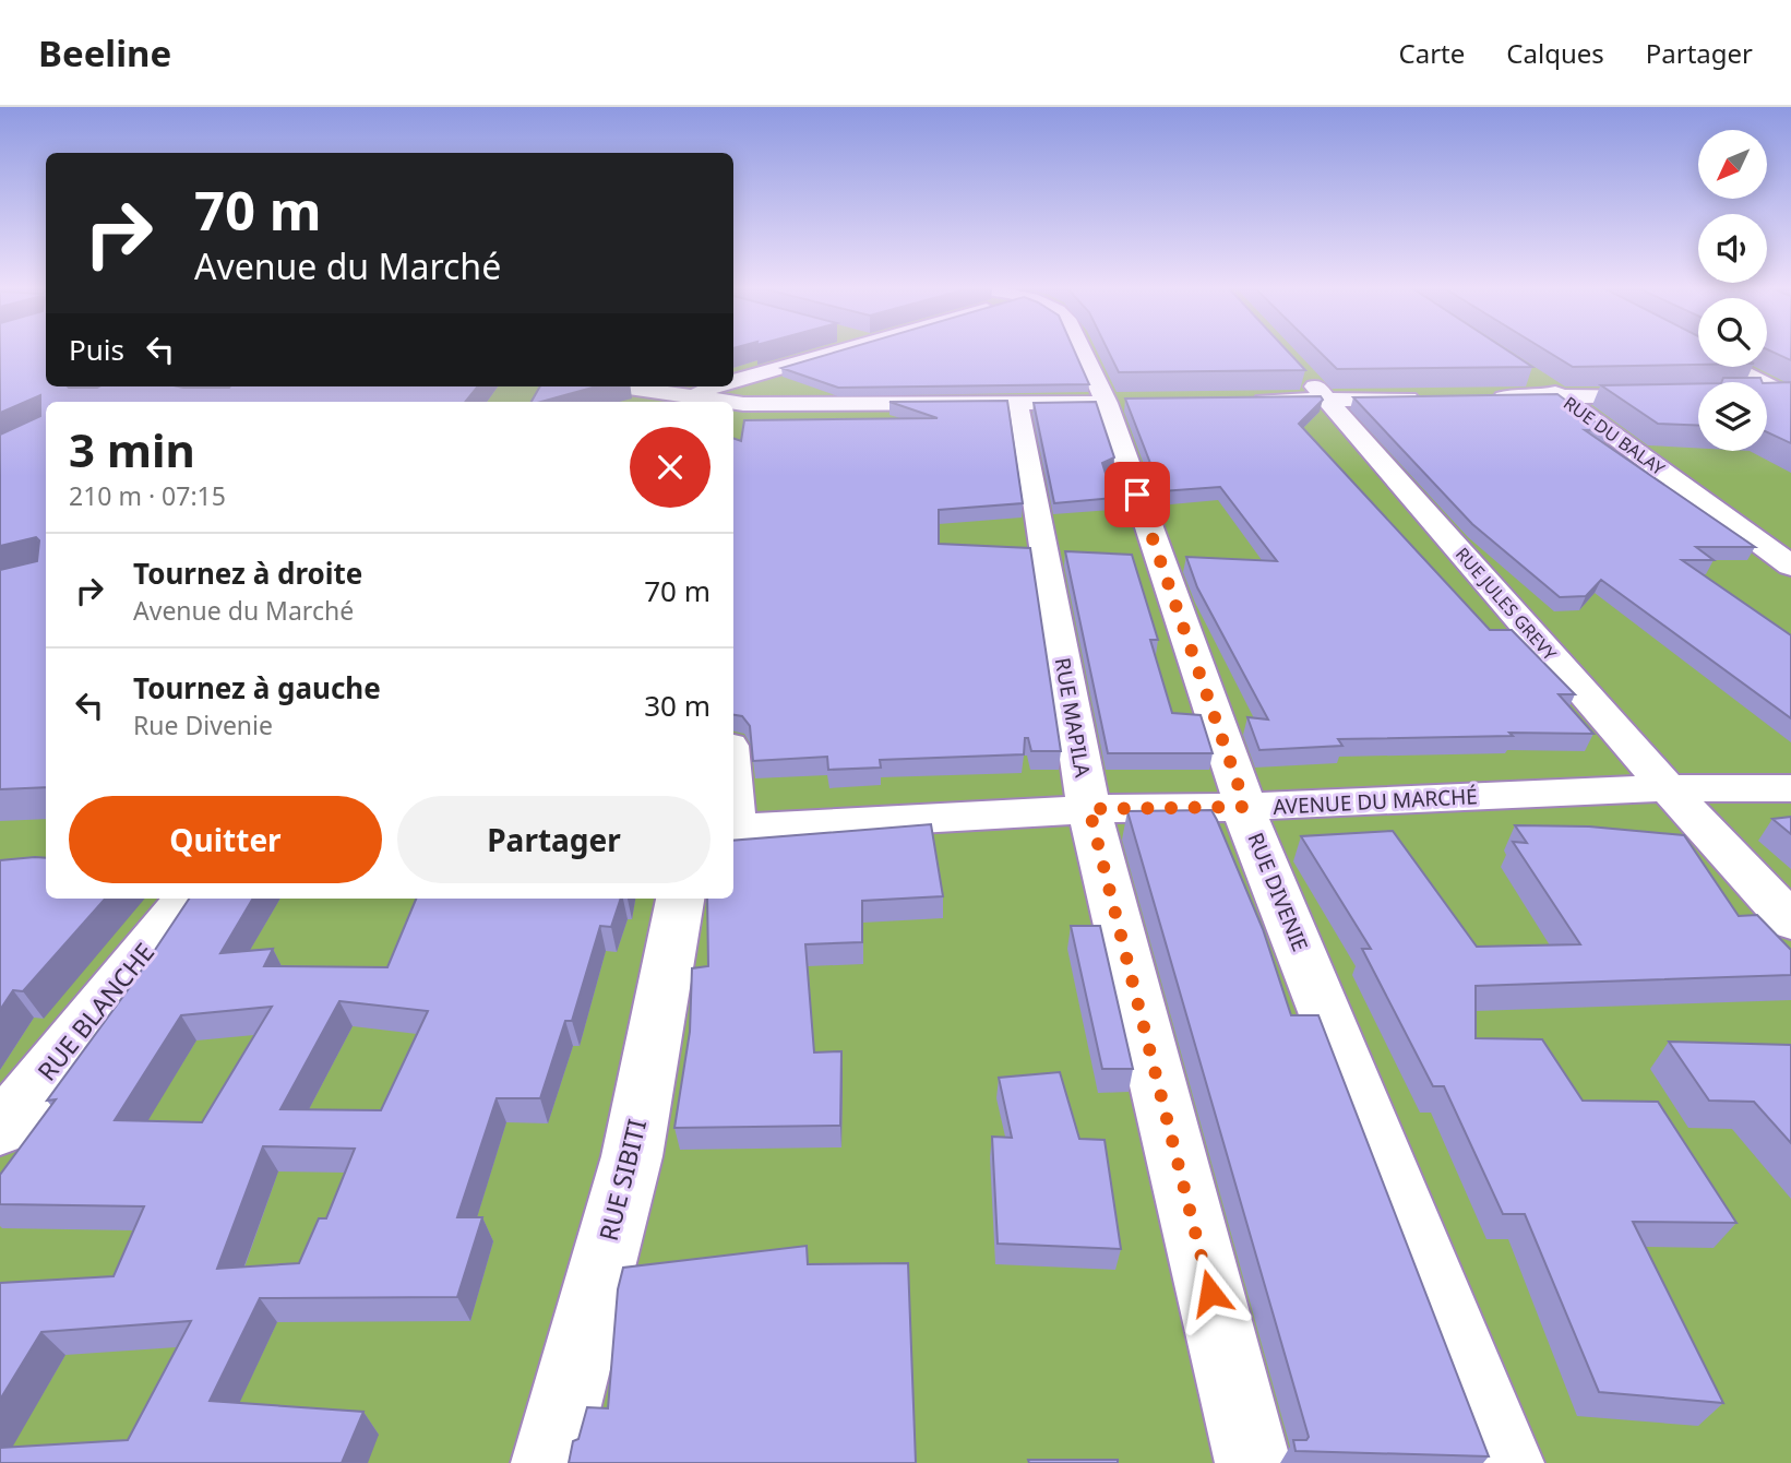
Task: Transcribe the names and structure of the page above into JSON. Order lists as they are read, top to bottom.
{
  "streets": {
    "street": [
      "RUE DU BALAY",
      "RUE JULES GREVY",
      "RUE MAPILA",
      "AVENUE DU MARCHÉ",
      "RUE DIVENIE",
      "RUE BLANCHE",
      "RUE SIBITI"
    ]
  },
  "crossings": [
    ["RUE JULES GREVY", "AVENUE DU MARCHÉ"],
    ["RUE MAPILA", "AVENUE DU MARCHÉ"],
    ["AVENUE DU MARCHÉ", "RUE DIVENIE"]
  ],
  "north": "bottom left",
  "page": {
    "header": "Beeline",
    "nav": ["Carte", "Calques", "Partager"],
    "turn": ["70 m", "Avenue du Marché"],
    "then": "Puis",
    "heading": ["3 min", "210 m · 07:15"],
    "list": [
      {
        "name": "Tournez à droite",
        "note": "Avenue du Marché",
        "value": "70 m"
      },
      {
        "name": "Tournez à gauche",
        "note": "Rue Divenie",
        "value": "30 m"
      }
    ],
    "buttons": ["Quitter", "Partager"]
  }
}
